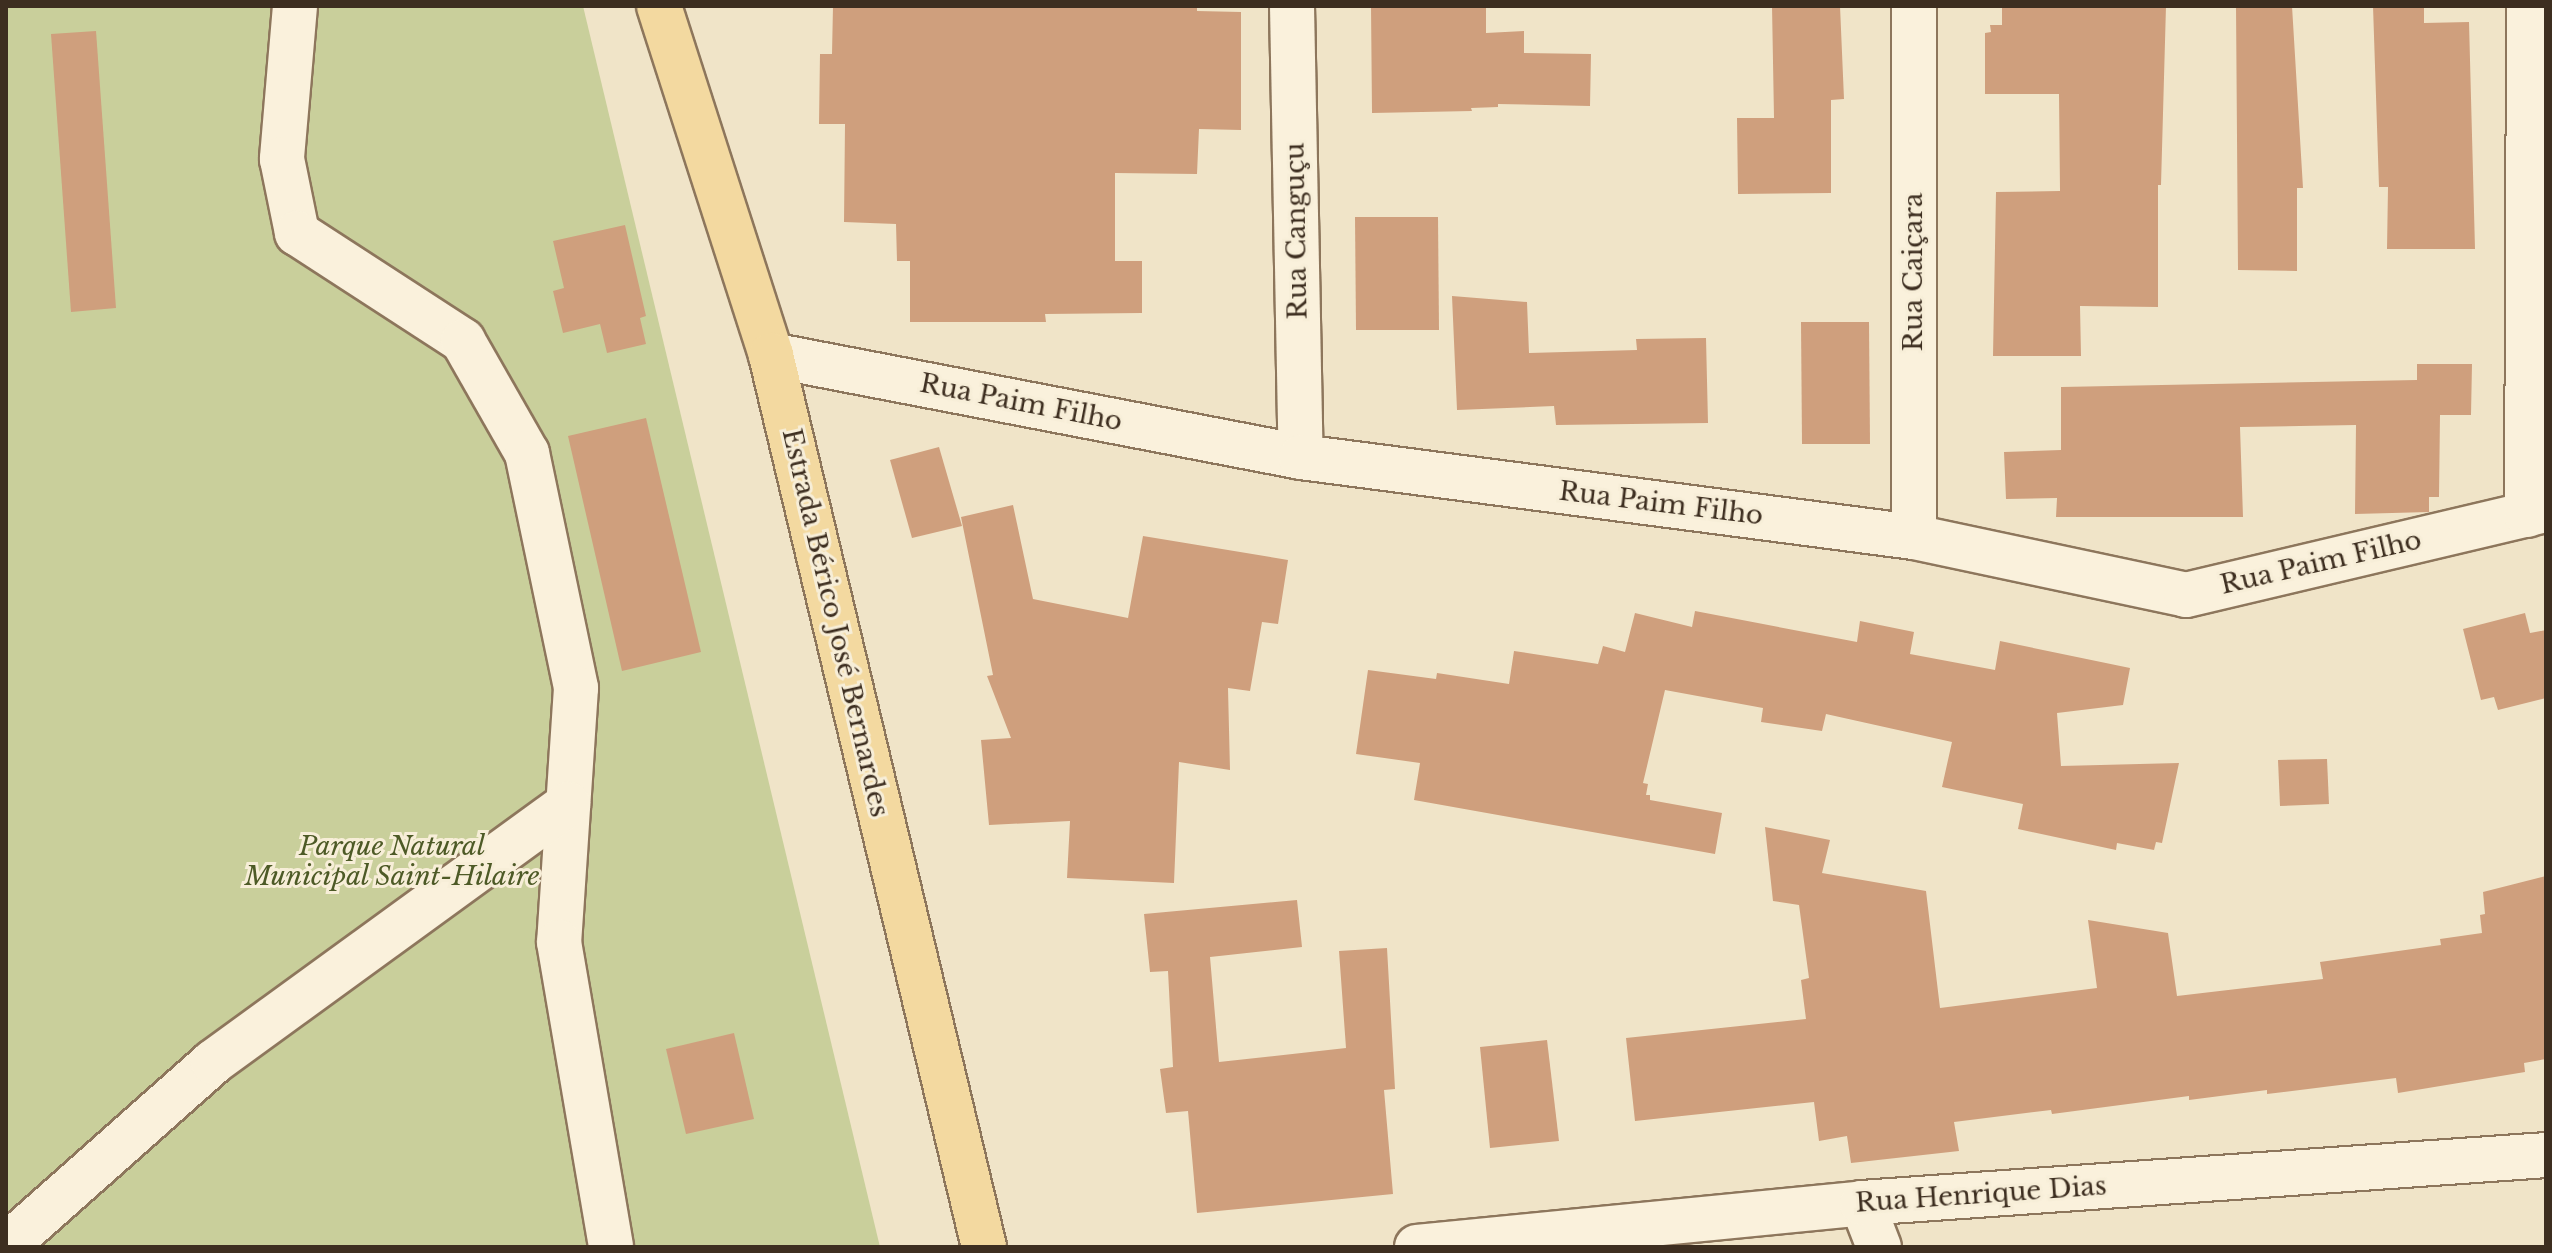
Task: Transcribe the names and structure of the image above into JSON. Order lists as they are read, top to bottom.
{
  "streets": {
    "main road": ["Estrada Bérico José Bernardes"],
    "street": [
      "Rua Canguçu",
      "Rua Caiçara",
      "Rua Paim Filho",
      "Rua Henrique Dias"
    ]
  },
  "crossings": [
    ["Rua Canguçu", "Rua Paim Filho"],
    ["Rua Caiçara", "Rua Paim Filho"],
    ["Rua Paim Filho", "Estrada Bérico José Bernardes"]
  ],
  "parks": ["Parque Natural Municipal Saint-Hilaire"]
}
